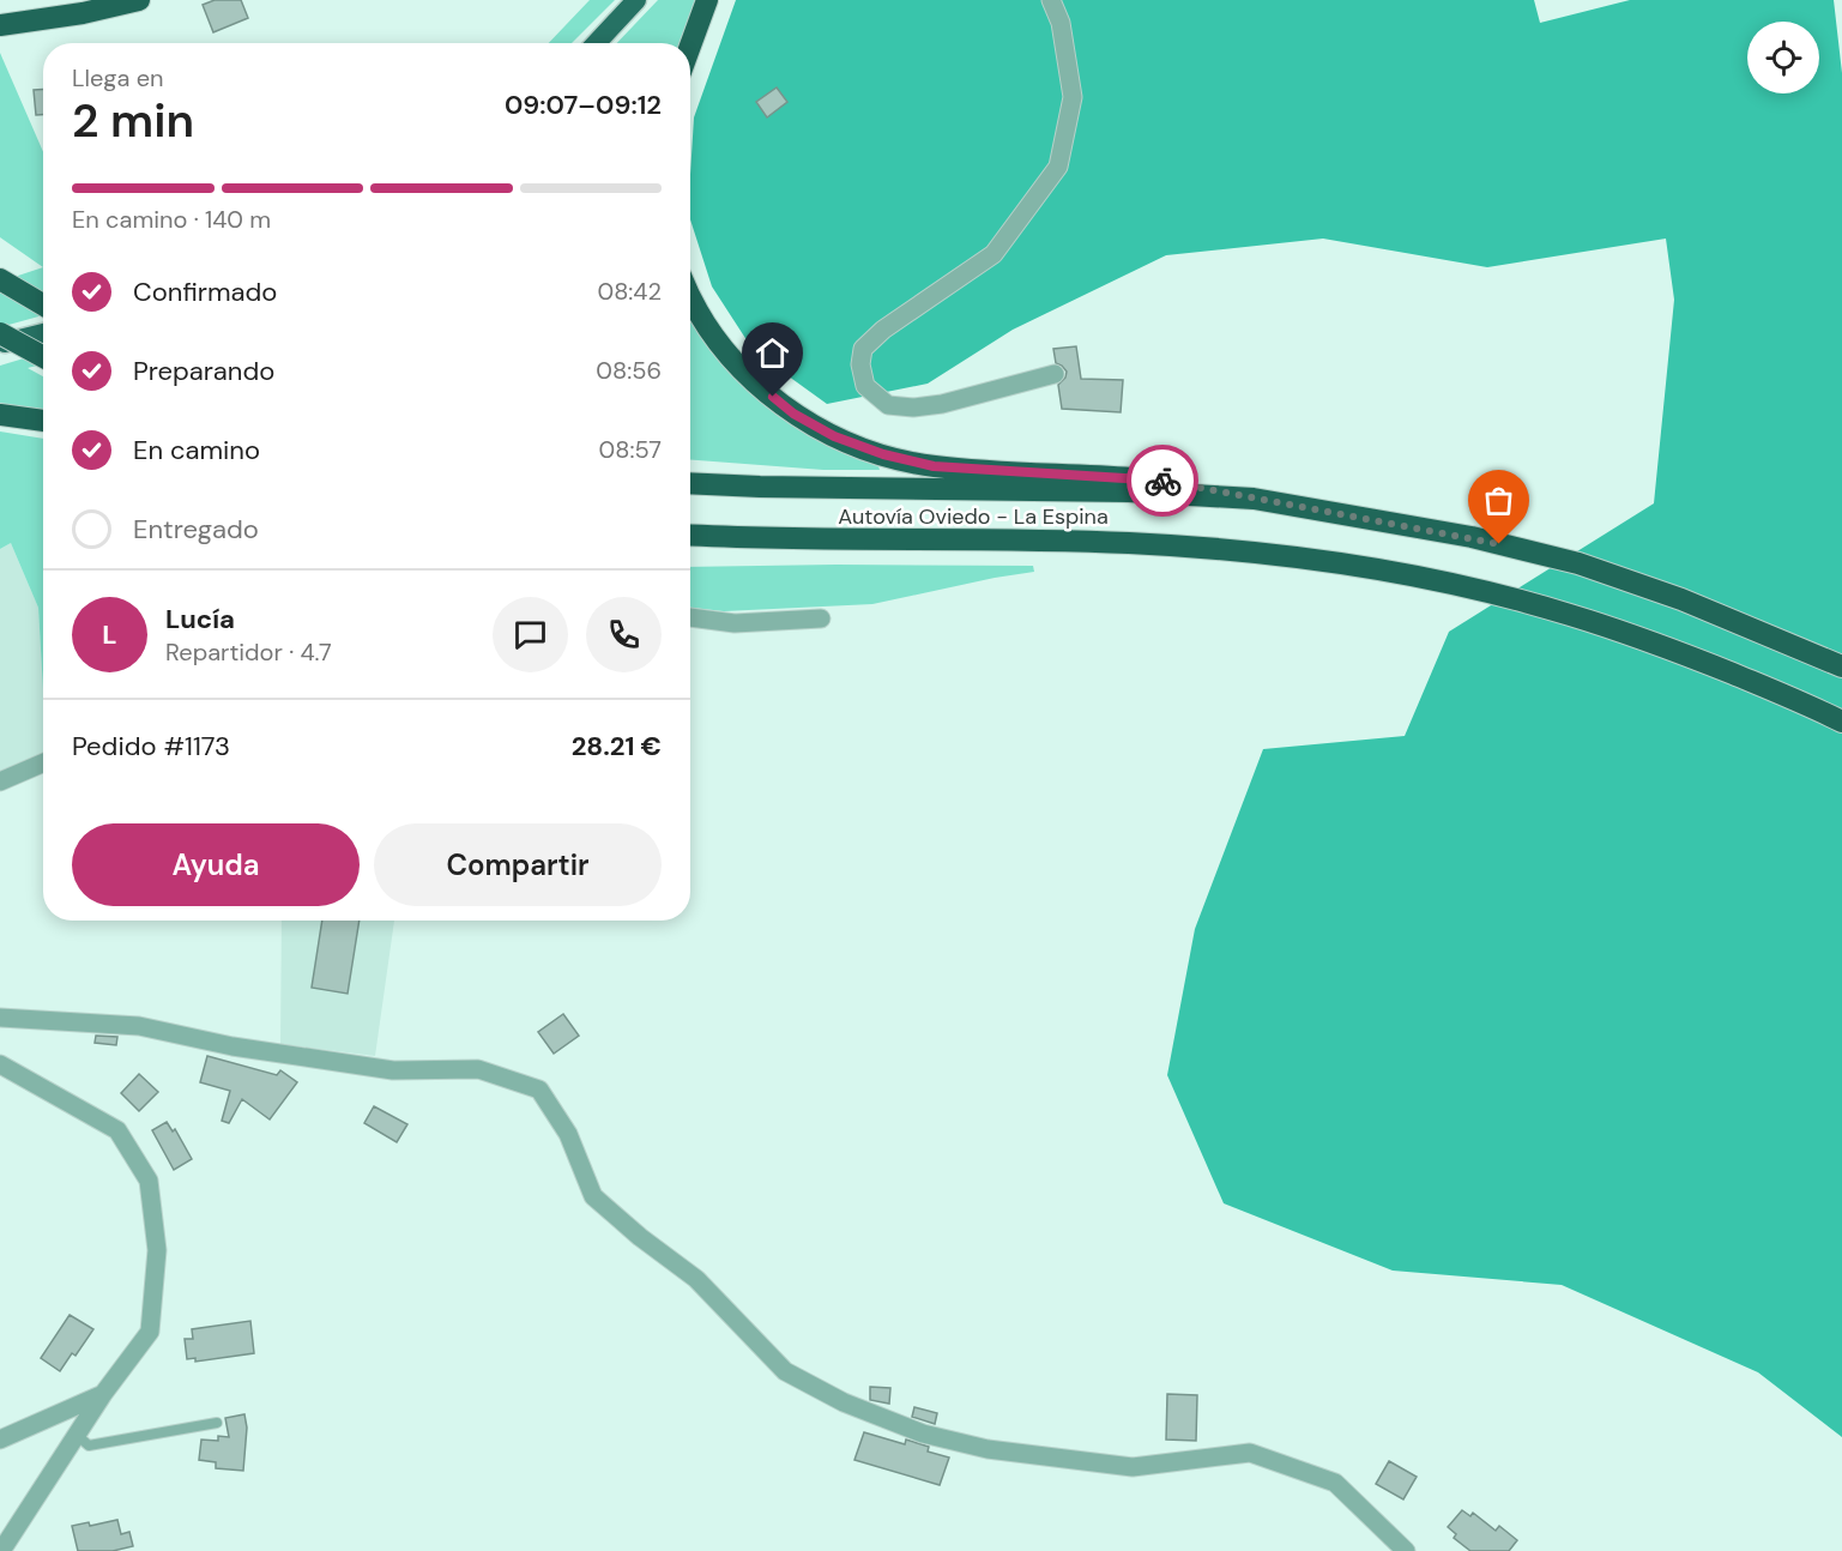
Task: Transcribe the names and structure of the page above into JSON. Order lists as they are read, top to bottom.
{
  "streets": {
    "highway": ["Autovía Oviedo - La Espina"]
  },
  "page": {
    "heading": ["2 min", "Llega en", "09:07–09:12"],
    "panel": [
      "Lucía",
      "Repartidor · 4.7",
      "Pedido #1173",
      "28.21 €"
    ],
    "bar": "En camino · 140 m",
    "list": [
      ["Confirmado", "08:42"],
      ["Preparando", "08:56"],
      ["En camino", "08:57"],
      "Entregado"
    ],
    "round": "L",
    "buttons": ["Ayuda", "Compartir"]
  }
}
